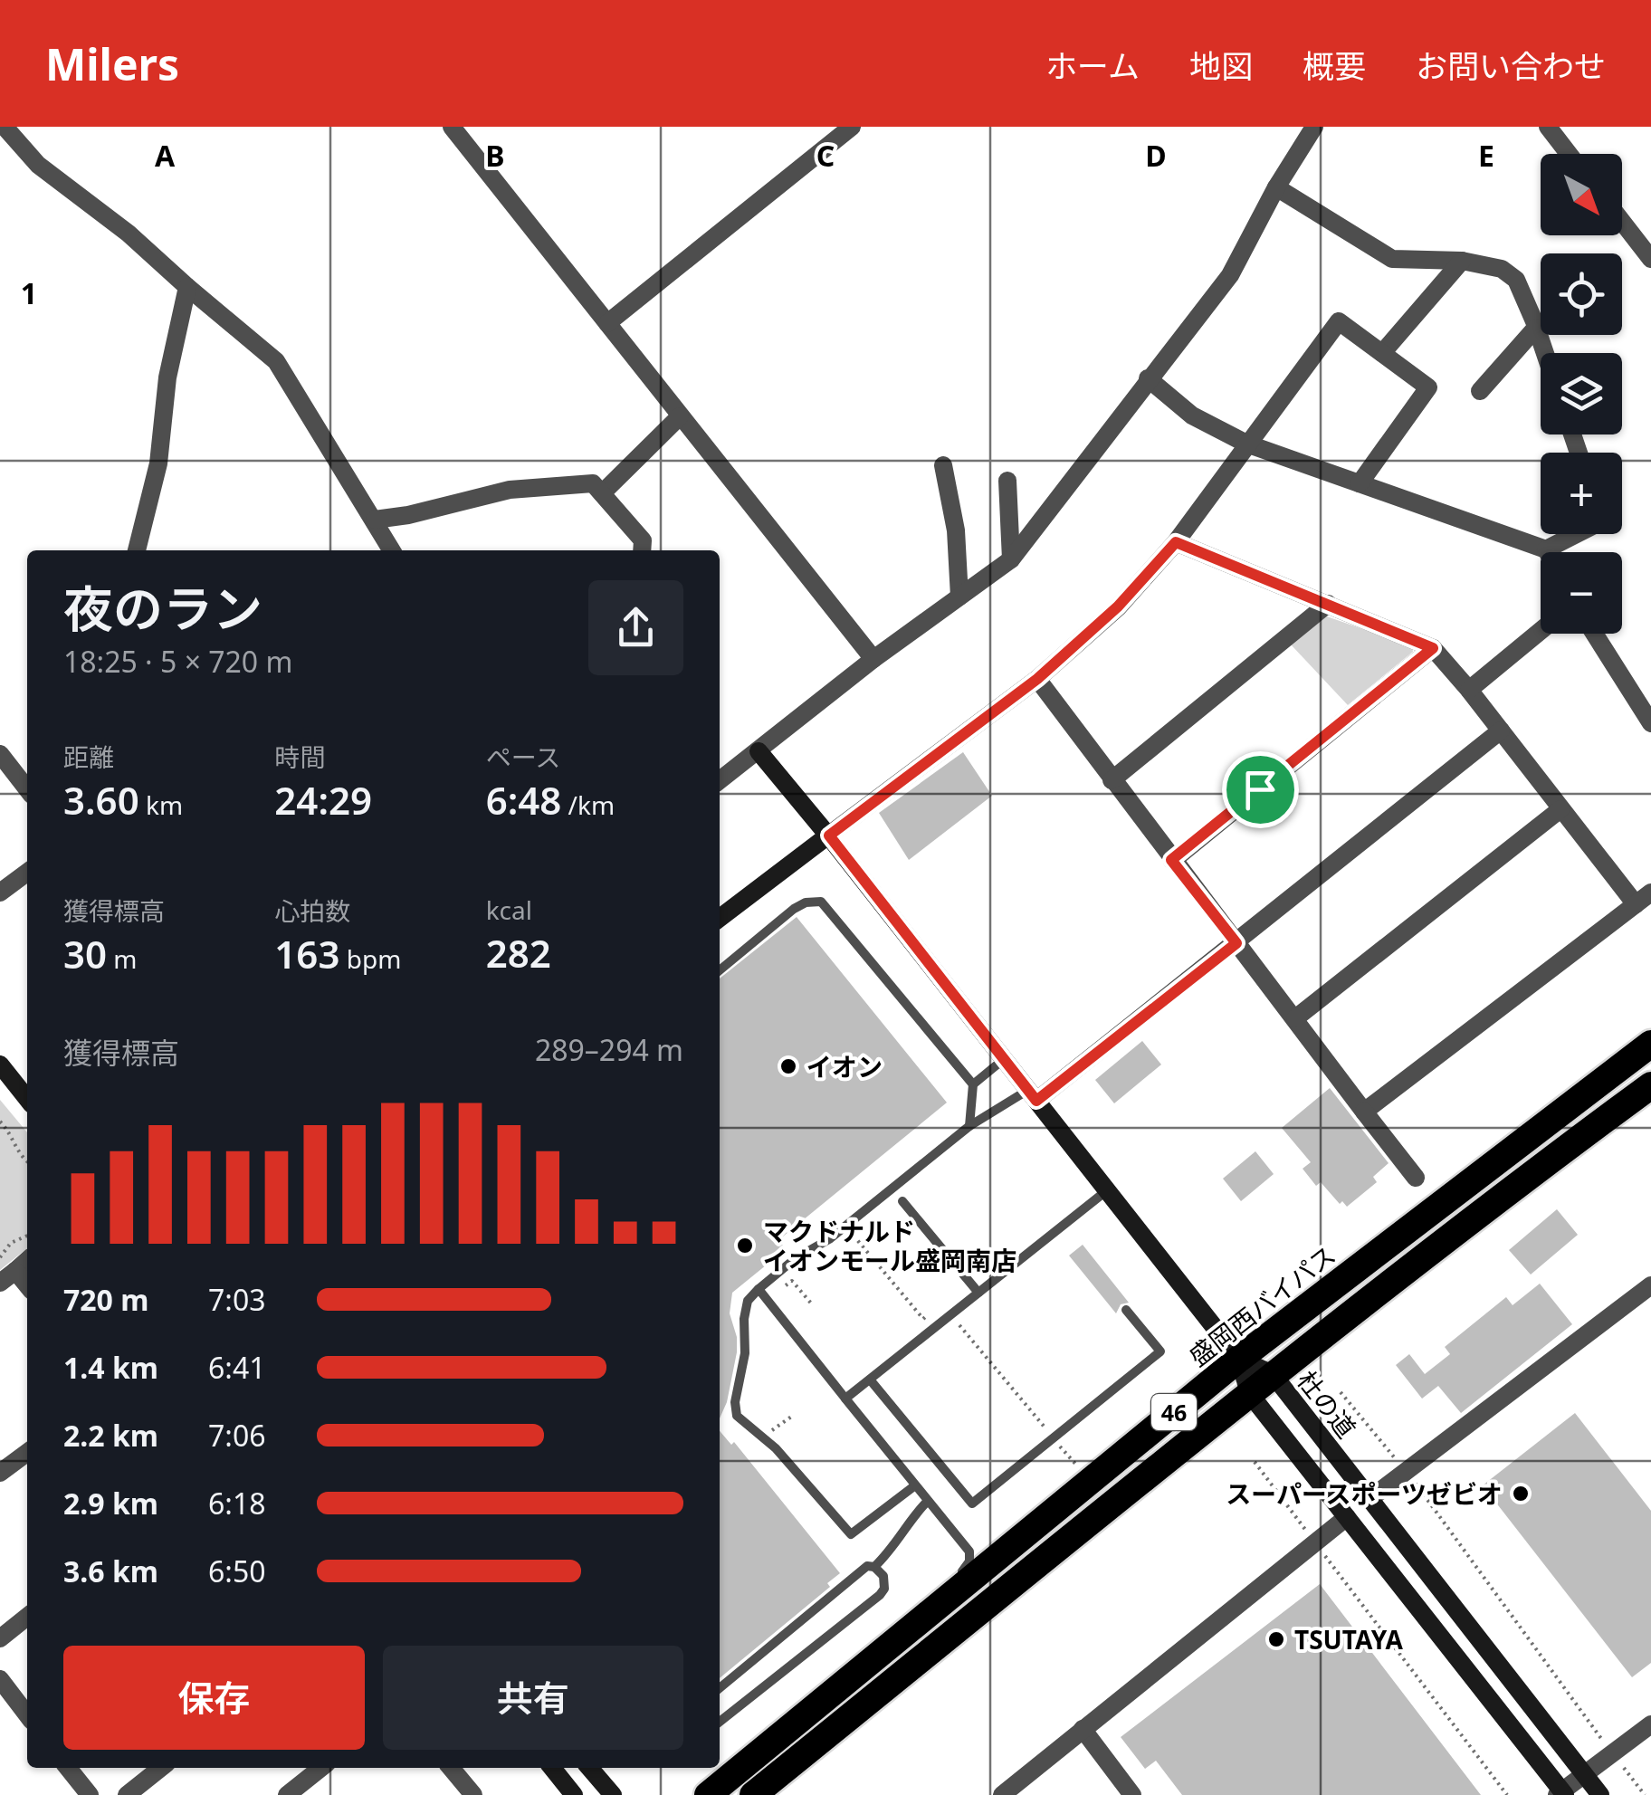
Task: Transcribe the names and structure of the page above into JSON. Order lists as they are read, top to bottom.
{
  "streets": {
    "highway": ["盛岡西バイパス", "46"],
    "main road": ["杜の道"]
  },
  "crossings": [
    ["盛岡西バイパス", "杜の道"],
    ["杜の道", "46"]
  ],
  "places": [
    "イオン",
    "マクドナルド イオンモール盛岡南店",
    "スーパースポーツゼビオ",
    "TSUTAYA"
  ],
  "north": "bottom right",
  "page": {
    "header": "Milers",
    "nav": [
      "ホーム",
      "地図",
      "概要",
      "お問い合わせ"
    ],
    "map_buttons": ["+", "−"],
    "heading": ["夜のラン", "18:25 · 5 × 720 m"],
    "stats": [
      ["距離", "3.60 km"],
      ["時間", "24:29"],
      ["ペース", "6:48 /km"],
      ["獲得標高", "30 m"],
      ["心拍数", "163 bpm"],
      ["kcal", "282"]
    ],
    "chart": ["獲得標高", "289–294 m"],
    "list": [
      {
        "name": "720 m",
        "note": "7:03"
      },
      {
        "name": "1.4 km",
        "note": "6:41"
      },
      {
        "name": "2.2 km",
        "note": "7:06"
      },
      {
        "name": "2.9 km",
        "note": "6:18"
      },
      {
        "name": "3.6 km",
        "note": "6:50"
      }
    ],
    "buttons": ["保存", "共有"]
  },
  "grid": {
    "columns": [
      "A",
      "B",
      "C",
      "D",
      "E"
    ],
    "rows": ["1"]
  }
}
